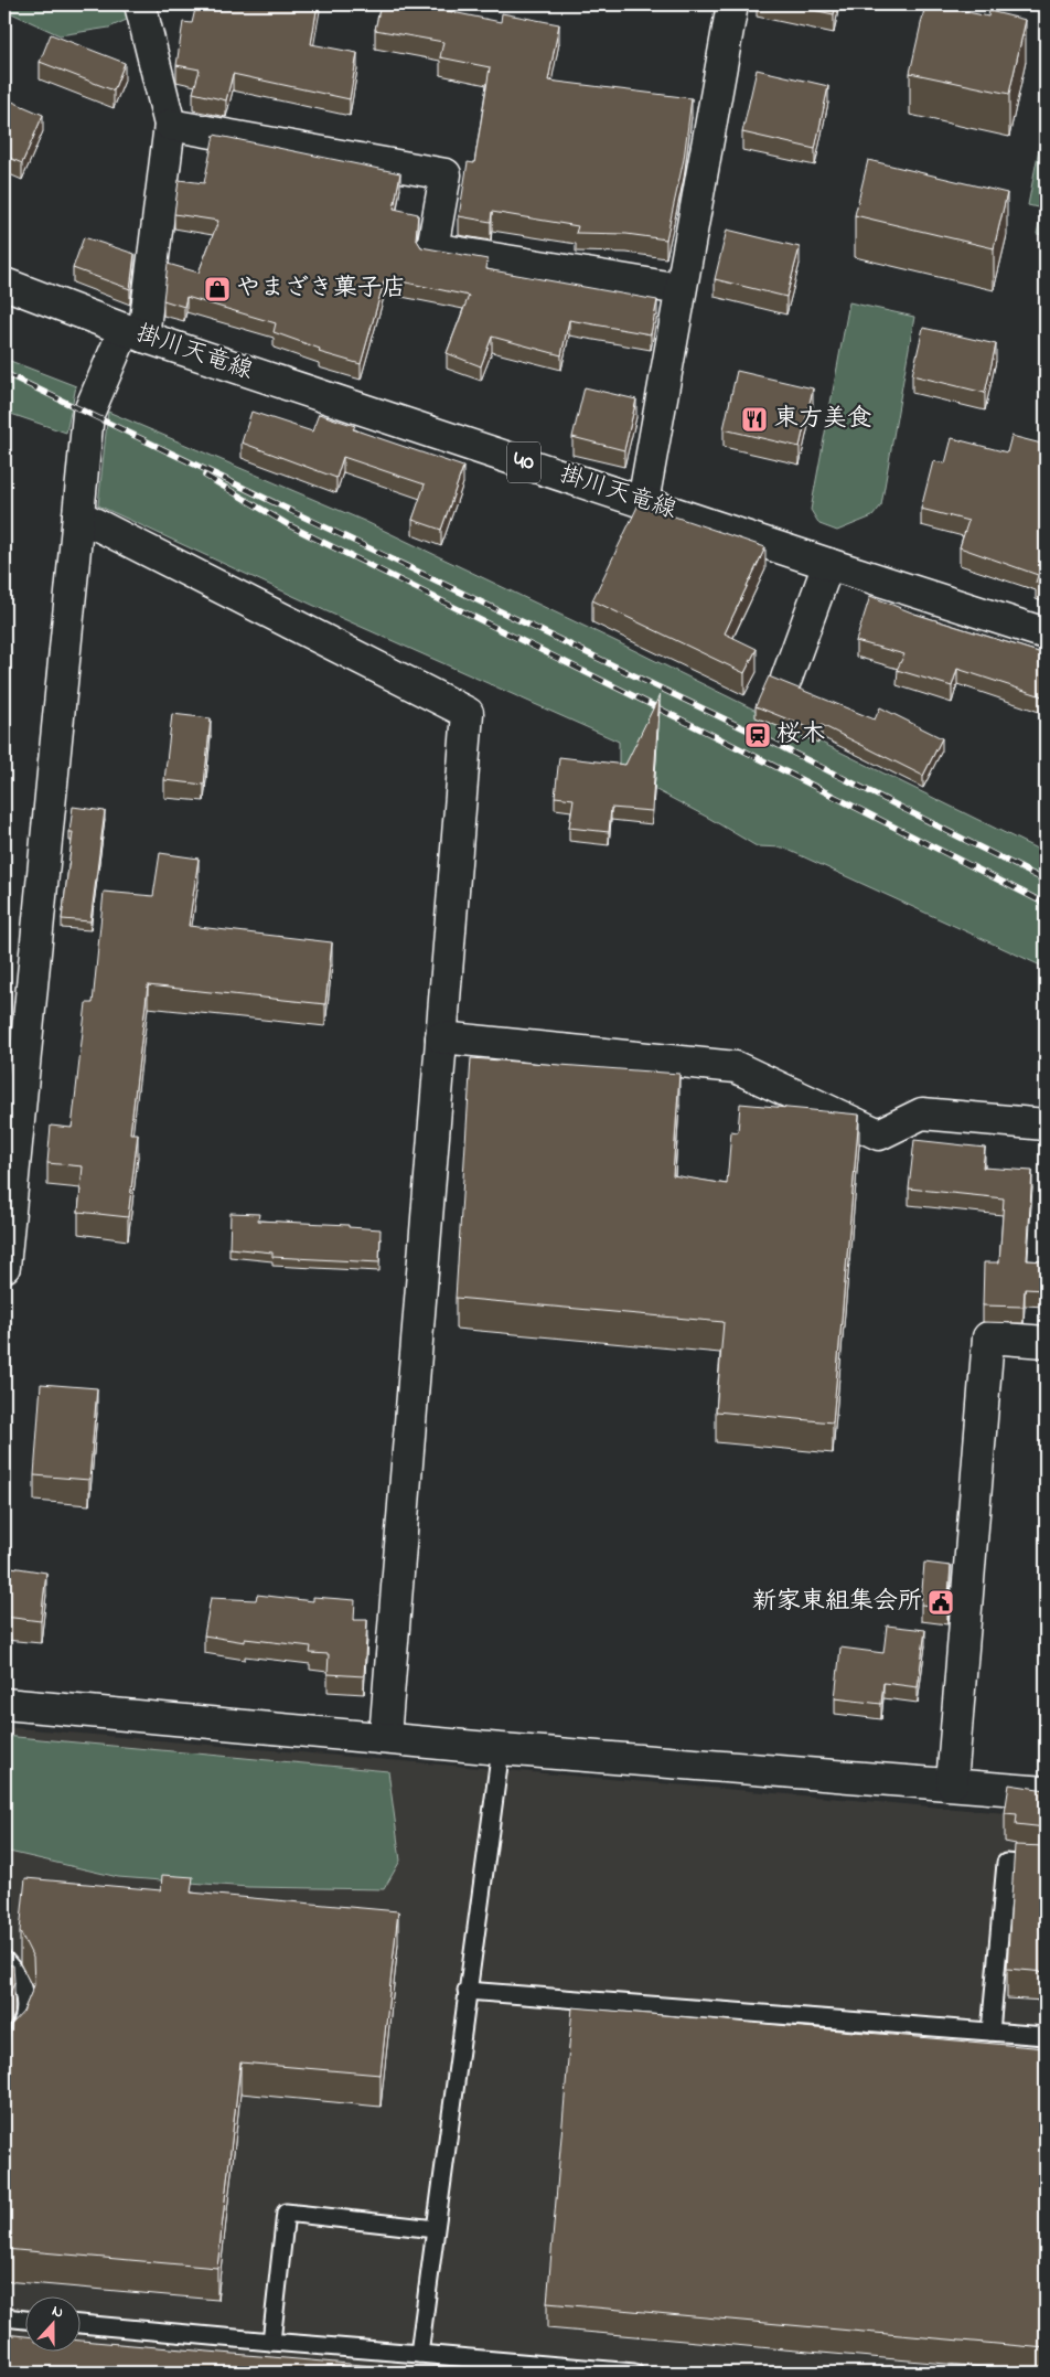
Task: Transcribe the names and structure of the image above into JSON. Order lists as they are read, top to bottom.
{
  "streets": {
    "street": ["掛川天竜線", "40"]
  },
  "places": {
    "shop": ["やまざき菓子店"],
    "restaurant": ["東方美食"],
    "station": ["桜木"],
    "public building": ["新家東組集会所"]
  },
  "north": "top"
}
